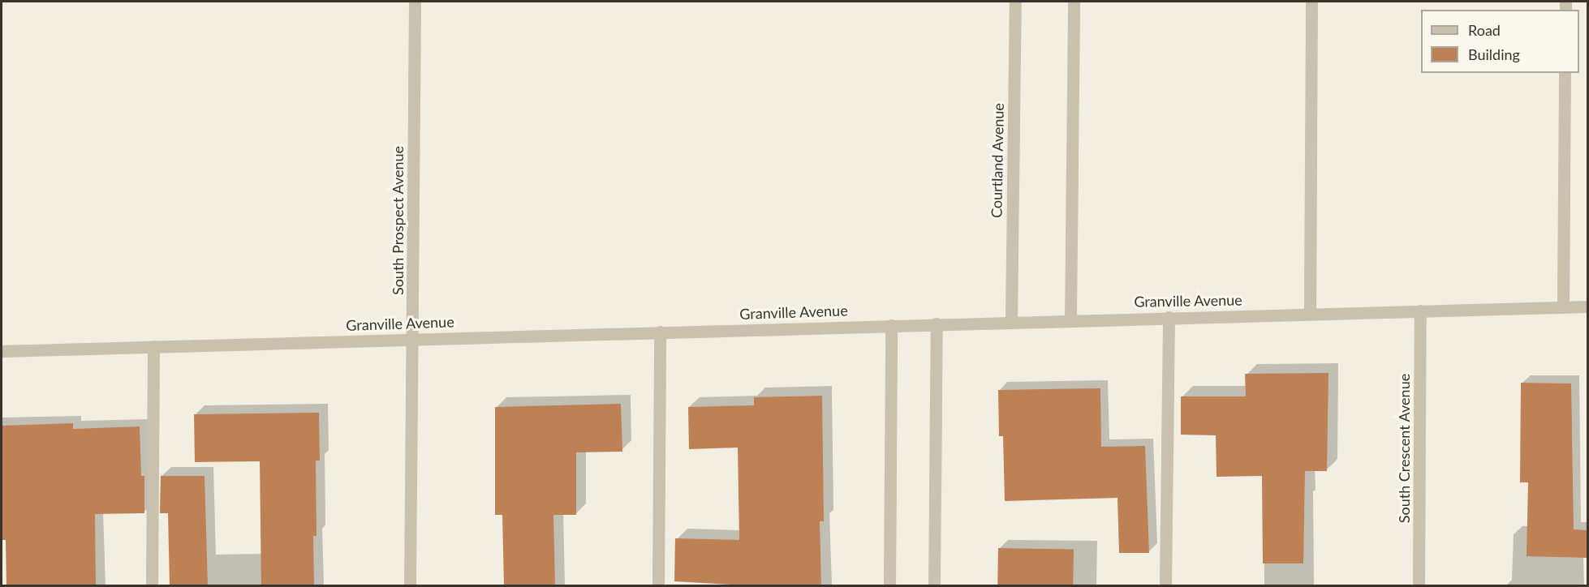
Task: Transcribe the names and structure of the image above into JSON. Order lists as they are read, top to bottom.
{
  "streets": {
    "street": [
      "Courtland Avenue",
      "South Prospect Avenue",
      "Granville Avenue",
      "South Crescent Avenue"
    ]
  },
  "crossings": [
    ["Courtland Avenue", "Granville Avenue"],
    ["South Prospect Avenue", "Granville Avenue"],
    ["Granville Avenue", "South Crescent Avenue"]
  ],
  "legend": ["Road", "Building"]
}
